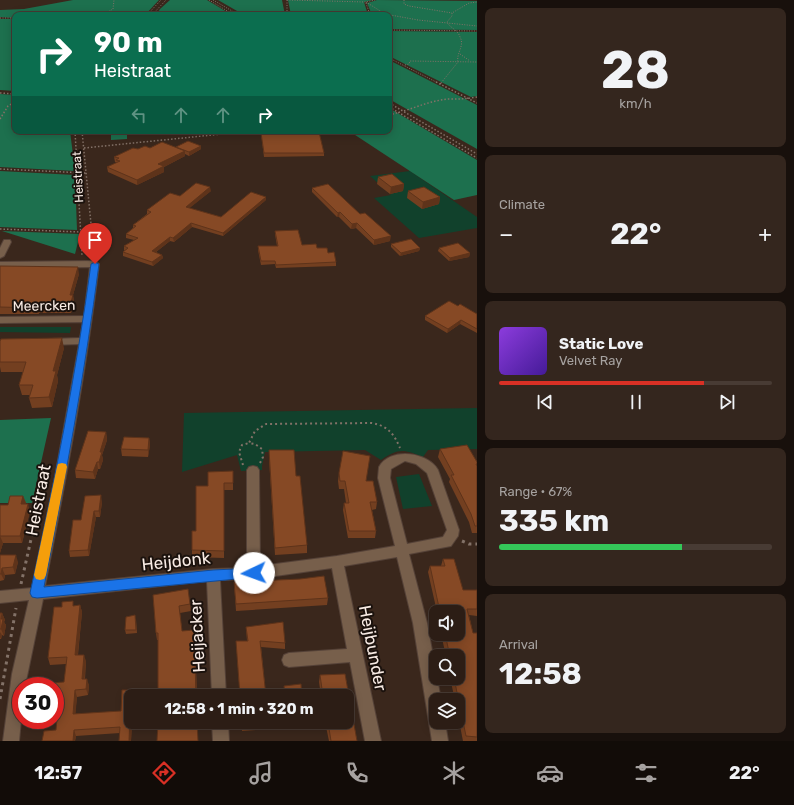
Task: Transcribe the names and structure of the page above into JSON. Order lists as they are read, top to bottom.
{
  "streets": {
    "street": [
      "Heistraat",
      "Meercken",
      "Heijdonk",
      "Heijacker",
      "Heijbunder"
    ]
  },
  "crossings": [
    ["Heistraat", "Meercken"],
    ["Heistraat", "Heijdonk"],
    ["Heijdonk", "Heijacker"],
    ["Heijdonk", "Heijbunder"]
  ],
  "page": {
    "tile": [
      ["28", "km/h"],
      "Climate",
      ["Range · 67%", "335 km"],
      ["Arrival", "12:58"]
    ],
    "turn": ["90 m", "Heistraat"],
    "heat": ["−", "22°", "+"],
    "song": ["Static Love", "Velvet Ray"],
    "limit": "30",
    "trip": "12:58 · 1 min · 320 m",
    "tabs": ["12:57", "22°"]
  }
}
